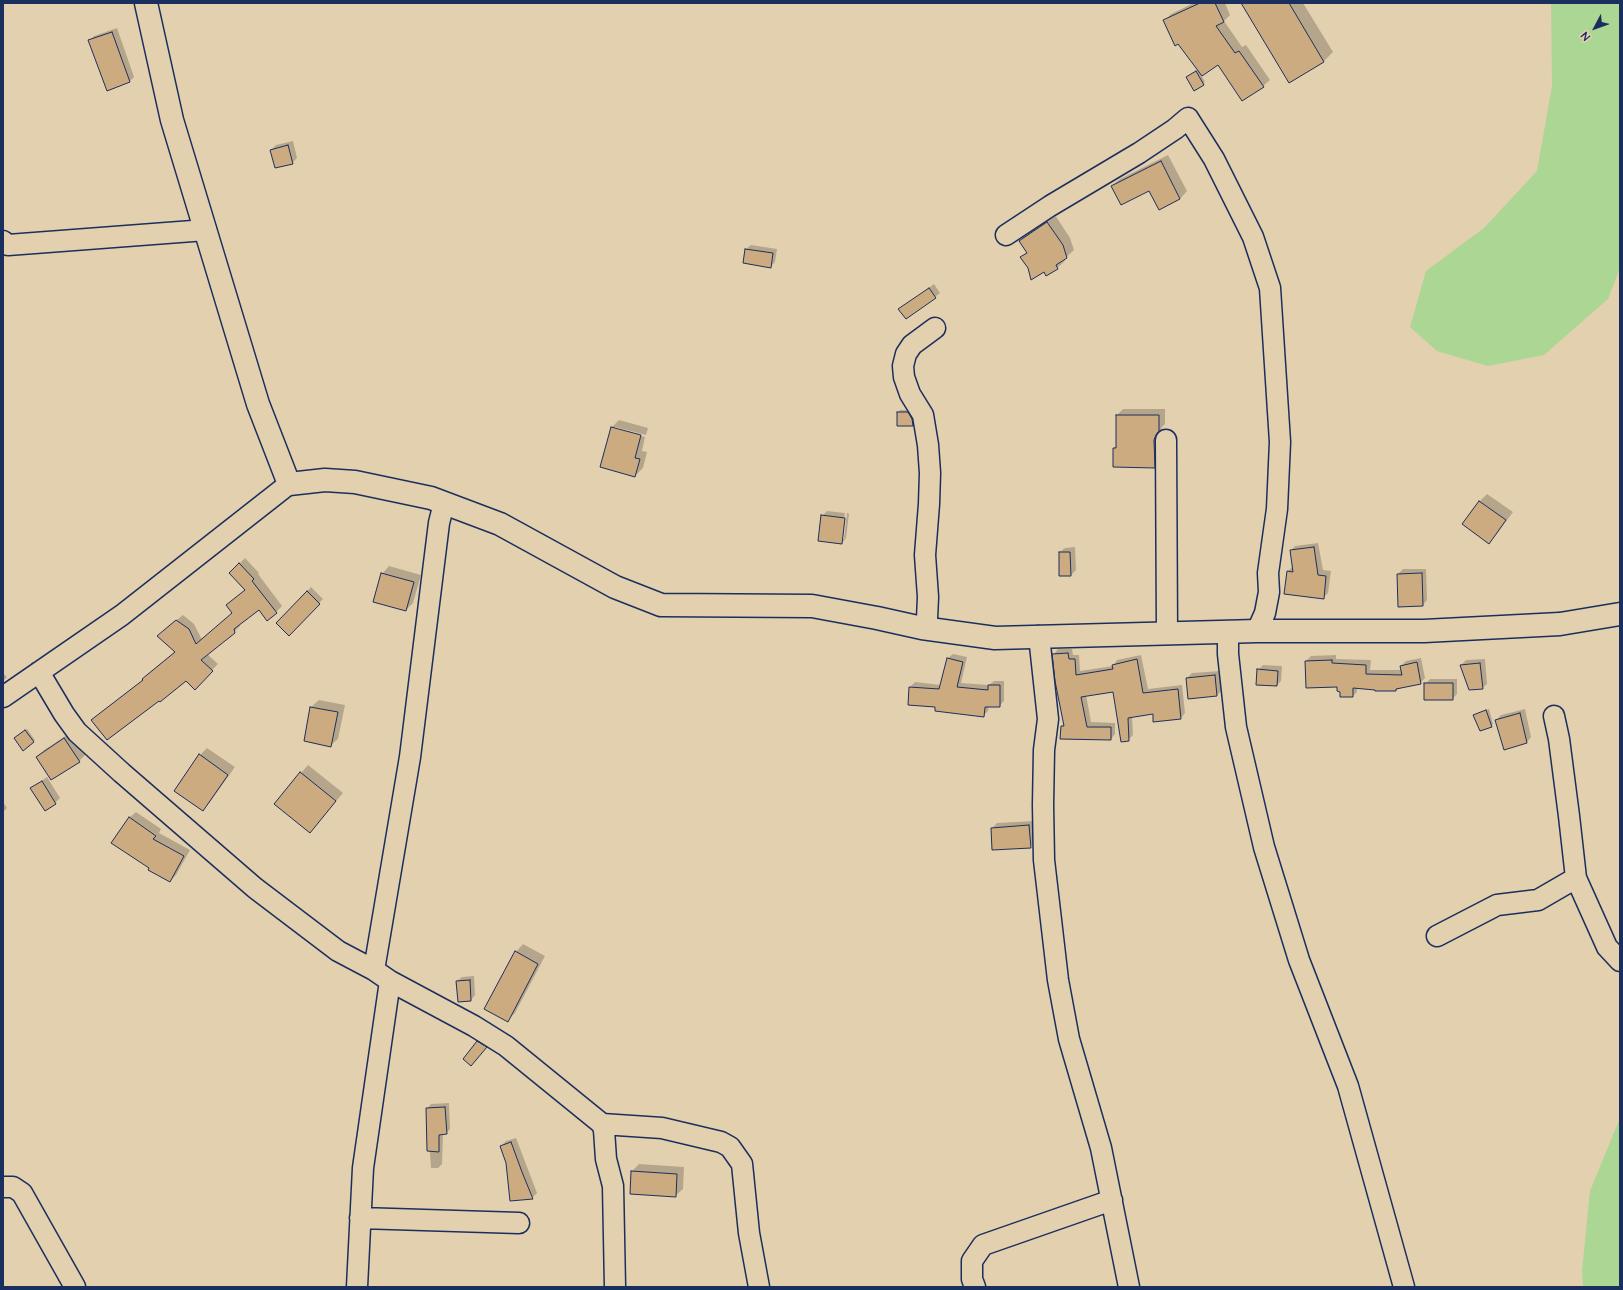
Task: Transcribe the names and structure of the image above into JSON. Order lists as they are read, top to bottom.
{
  "north": "bottom left"
}
